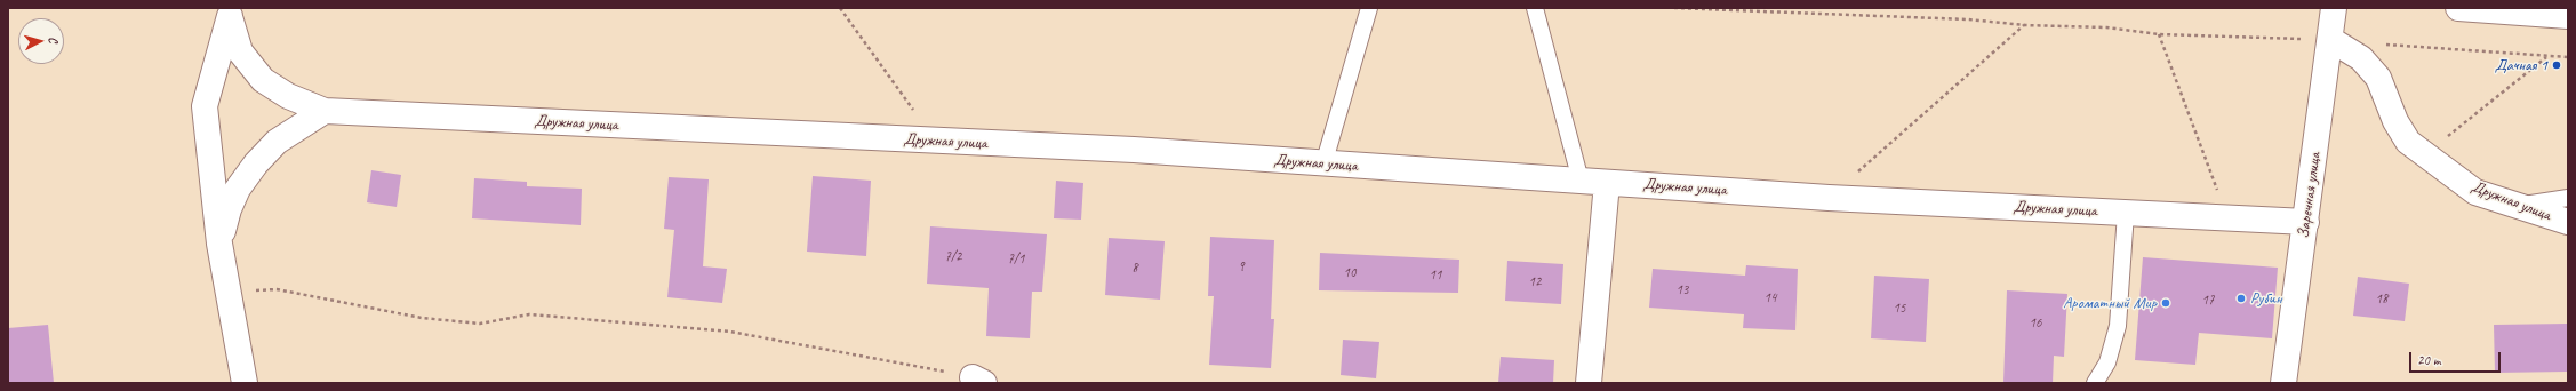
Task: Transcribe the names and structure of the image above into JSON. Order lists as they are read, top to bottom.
{
  "streets": {
    "street": ["Дружная улица", "Заречная улица"]
  },
  "crossings": [
    ["Дружная улица", "Заречная улица"]
  ],
  "places": ["Дачная 1", "Рубин", "Ароматный Мир"],
  "house_numbers": [
    "7/2",
    "7/1",
    "9",
    "8",
    "10",
    "11",
    "12",
    "13",
    "14",
    "18",
    "17",
    "15",
    "16"
  ],
  "scale_bar": "20 m",
  "north": "right"
}
